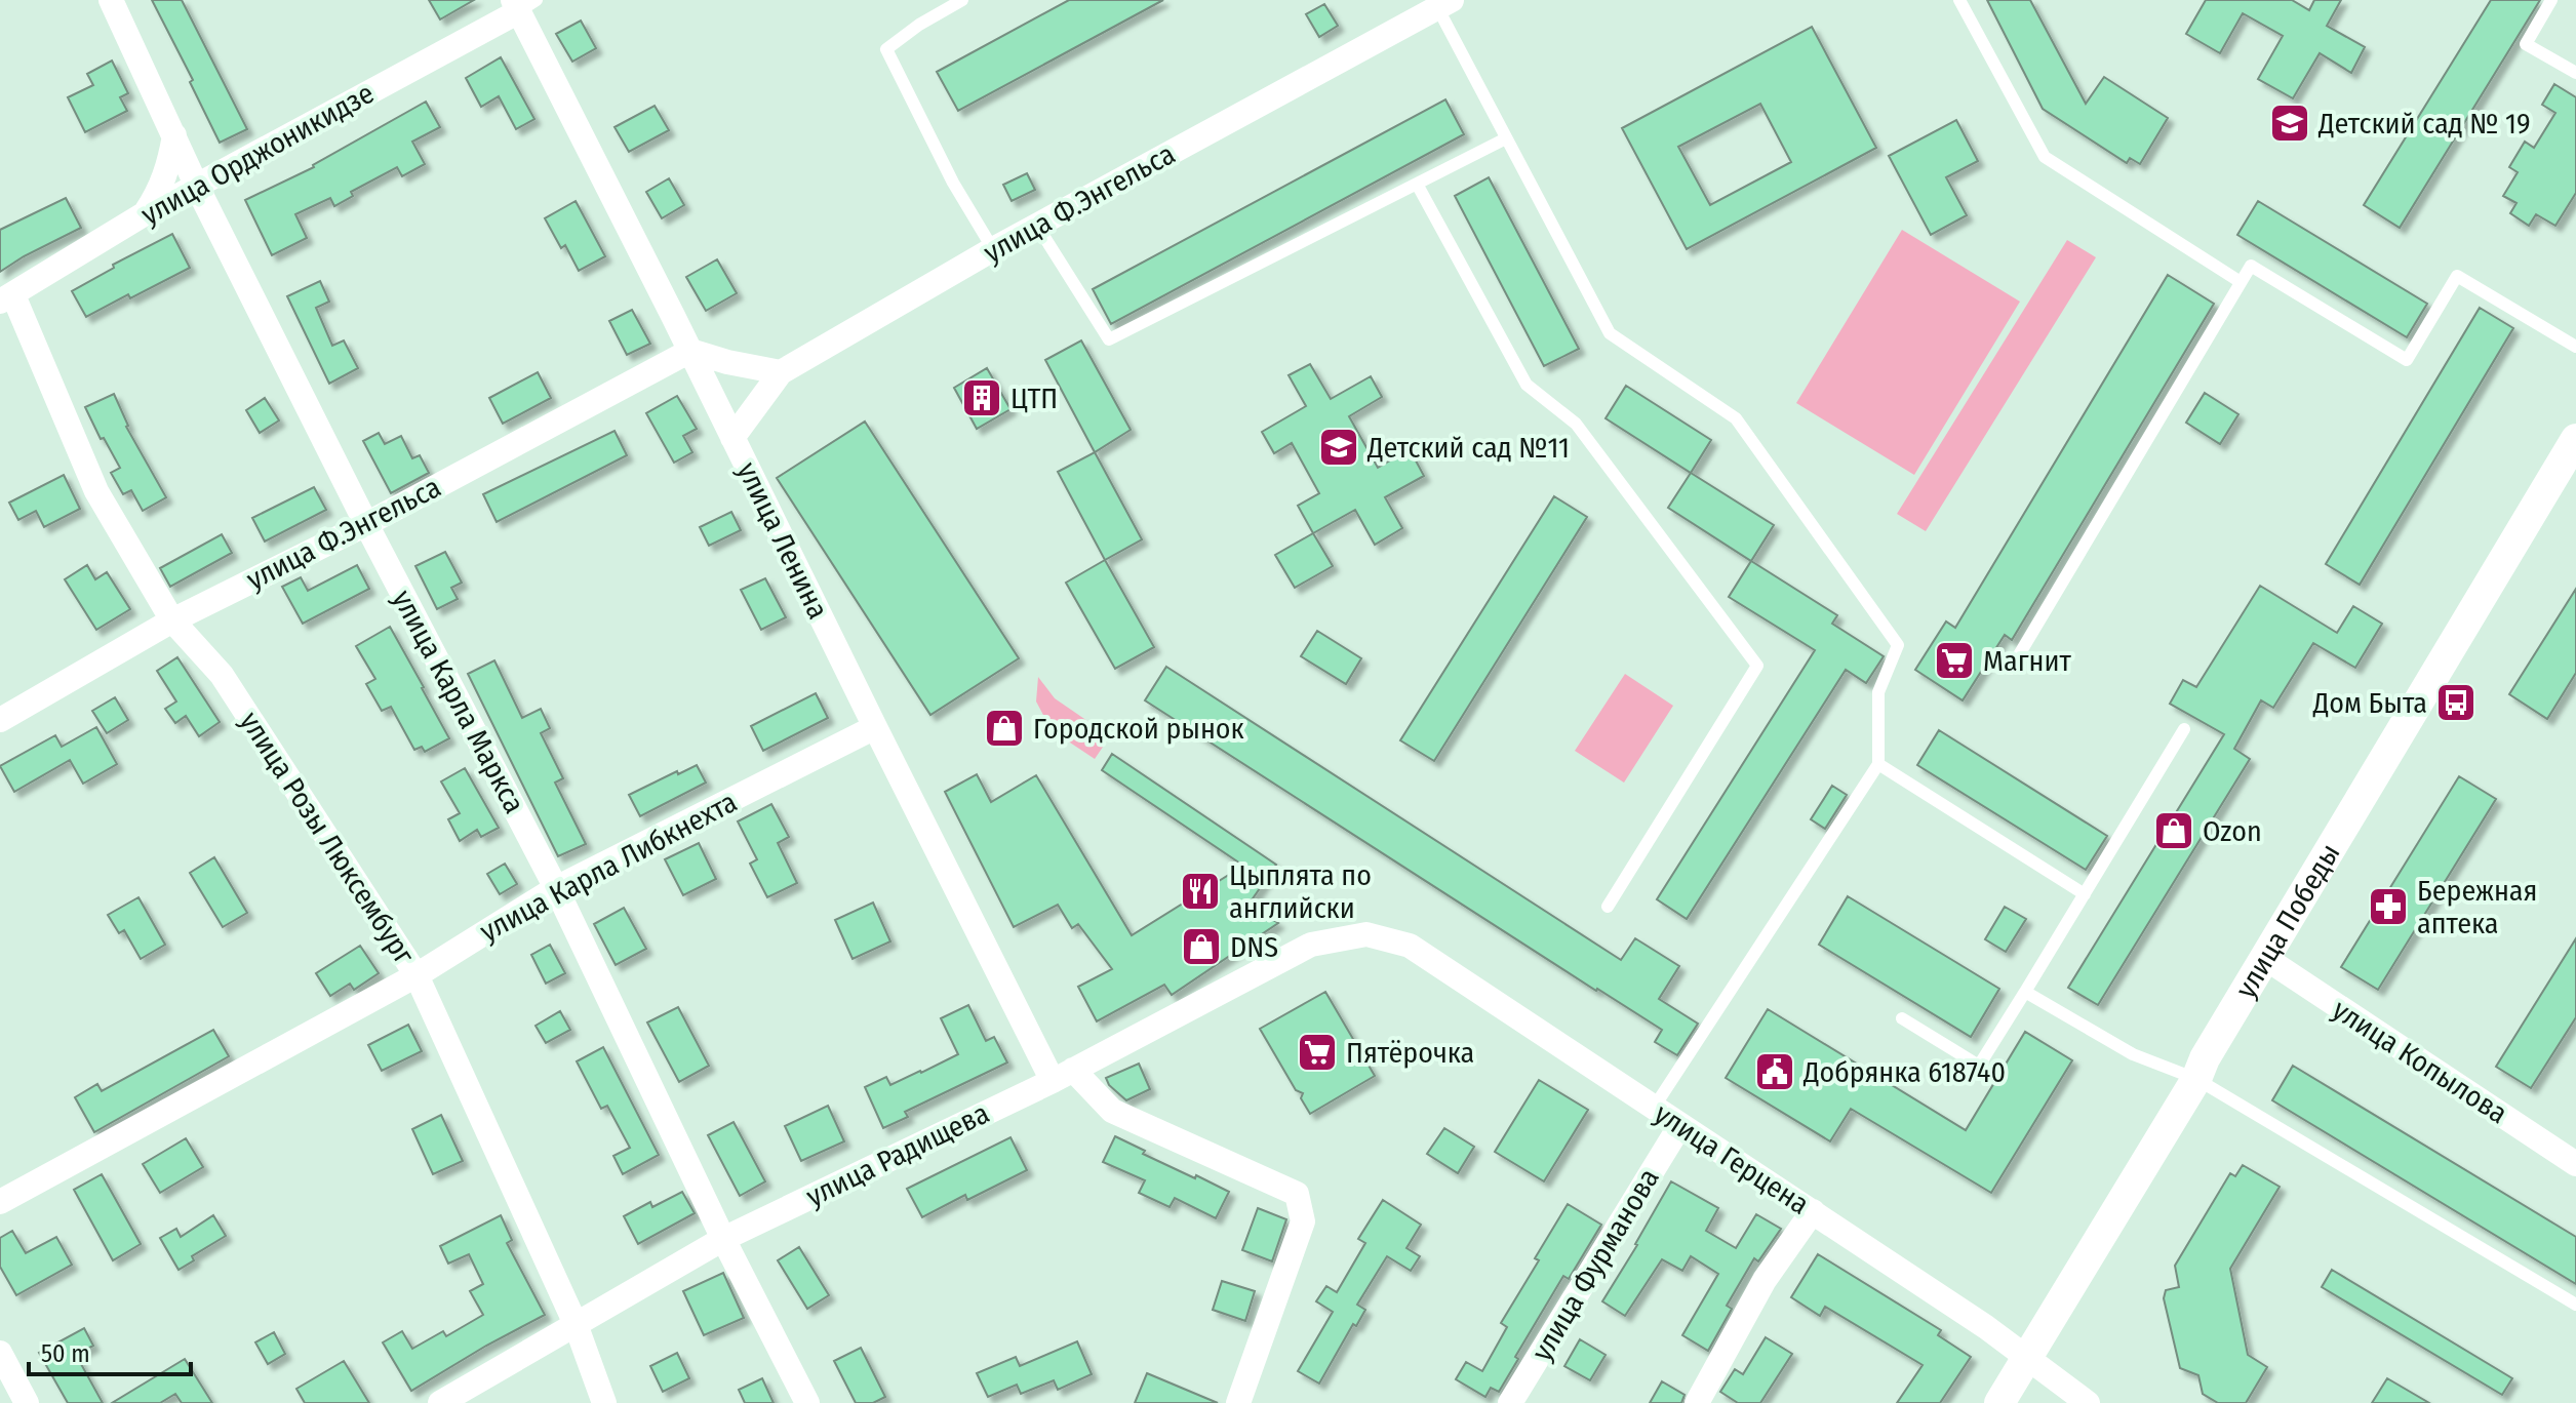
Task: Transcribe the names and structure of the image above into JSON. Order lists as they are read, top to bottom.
{
  "streets": {
    "street": [
      "улица Орджоникидзе",
      "улица Ф.Энгельса",
      "улица Ленина",
      "улица Карла Маркса",
      "улица Розы Люксембург",
      "улица Карла Либкнехта",
      "улица Победы",
      "улица Копылова",
      "улица Радищева",
      "улица Герцена",
      "улица Фурманова"
    ]
  },
  "crossings": [
    ["улица Орджоникидзе", "улица Ленина"],
    ["улица Орджоникидзе", "улица Карла Маркса"],
    ["улица Орджоникидзе", "улица Розы Люксембург"],
    ["улица Ф.Энгельса", "улица Ленина"],
    ["улица Ф.Энгельса", "улица Карла Маркса"],
    ["улица Ф.Энгельса", "улица Розы Люксембург"],
    ["улица Ленина", "улица Карла Либкнехта"],
    ["улица Ленина", "улица Радищева"],
    ["улица Карла Маркса", "улица Карла Либкнехта"],
    ["улица Карла Маркса", "улица Радищева"],
    ["улица Розы Люксембург", "улица Карла Либкнехта"],
    ["улица Розы Люксембург", "улица Радищева"],
    ["улица Победы", "улица Копылова"],
    ["улица Победы", "улица Герцена"],
    ["улица Радищева", "улица Герцена"],
    ["улица Герцена", "улица Фурманова"]
  ],
  "places": {
    "school or university": ["Детский сад № 19", "Детский сад №11"],
    "building": ["ЦТП"],
    "supermarket": ["Магнит", "Пятёрочка"],
    "bus stop": ["Дом Быта"],
    "shop": ["Городской рынок", "Ozon", "DNS"],
    "restaurant": ["Цыплята по английски"],
    "pharmacy": ["Бережная аптека"],
    "public building": ["Добрянка 618740"]
  },
  "scale_bar": "50 m"
}
